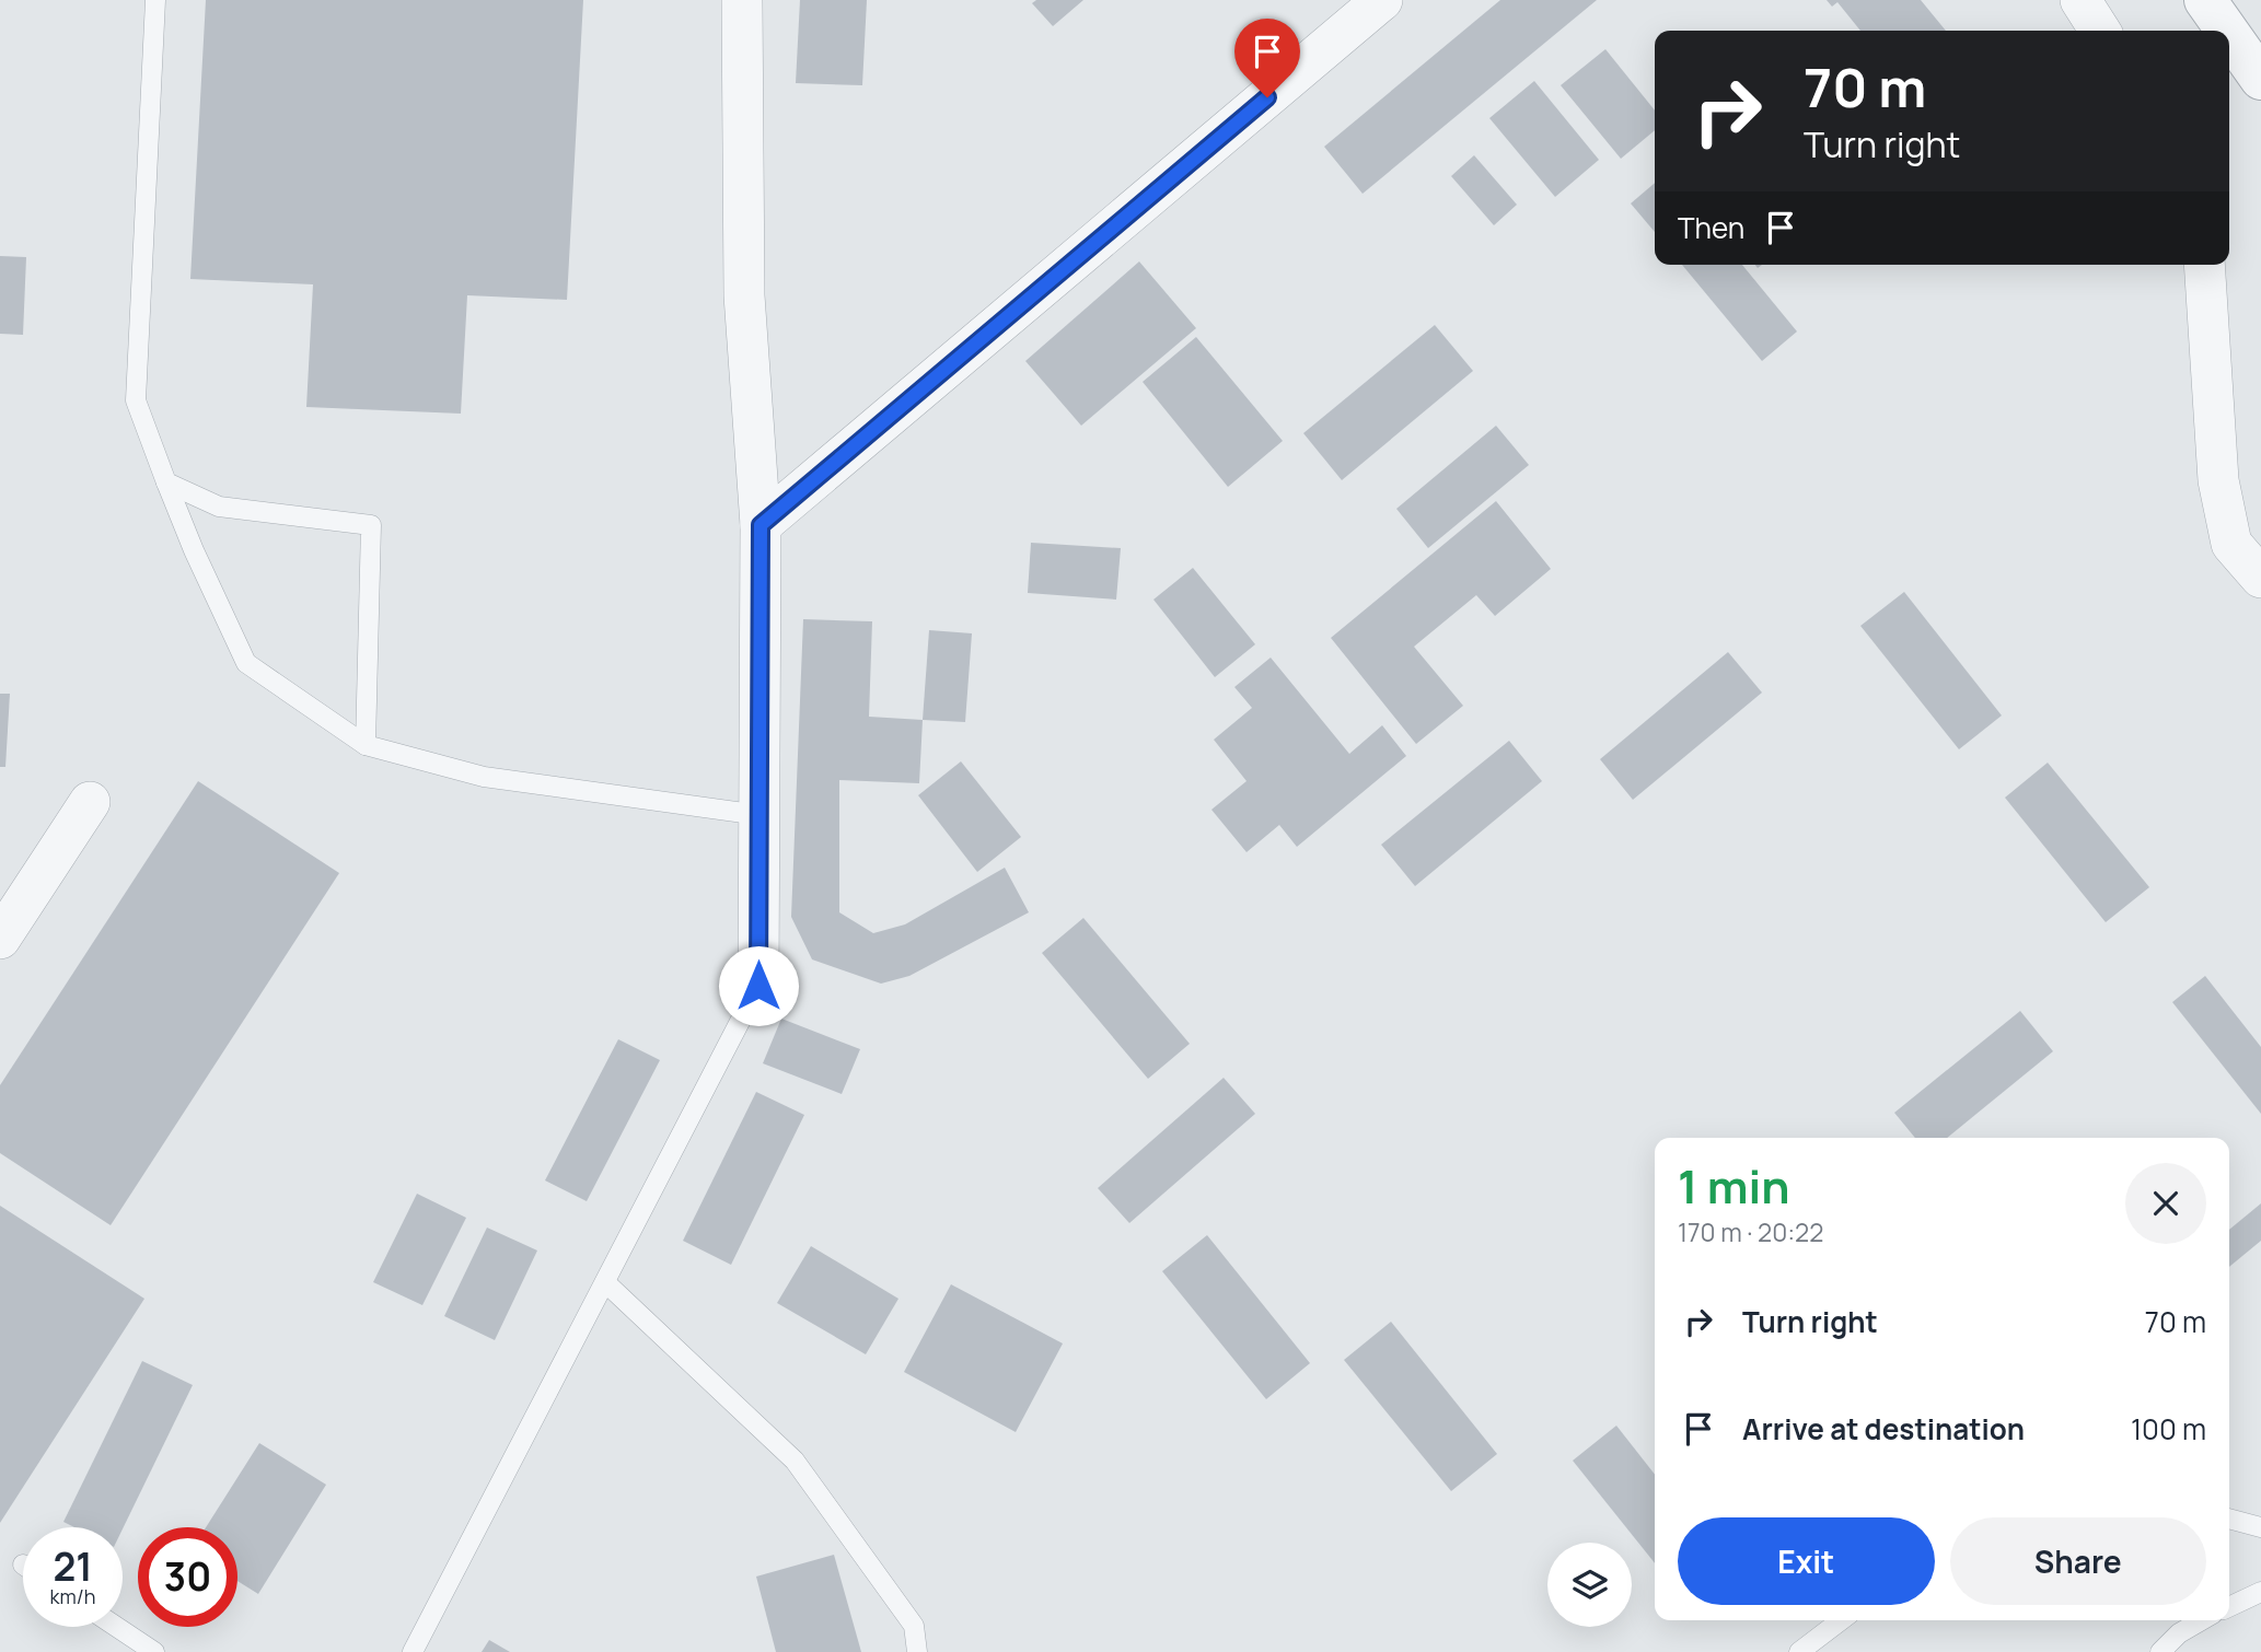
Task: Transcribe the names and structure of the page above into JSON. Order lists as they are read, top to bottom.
{
  "page": {
    "turn": ["70 m", "Turn right"],
    "then": "Then",
    "heading": ["1 min", "170 m · 20:22"],
    "list": [
      {
        "name": "Turn right",
        "value": "70 m"
      },
      {
        "name": "Arrive at destination",
        "value": "100 m"
      }
    ],
    "buttons": ["Exit", "Share"],
    "speed": "21 km/h",
    "limit": "30"
  }
}
